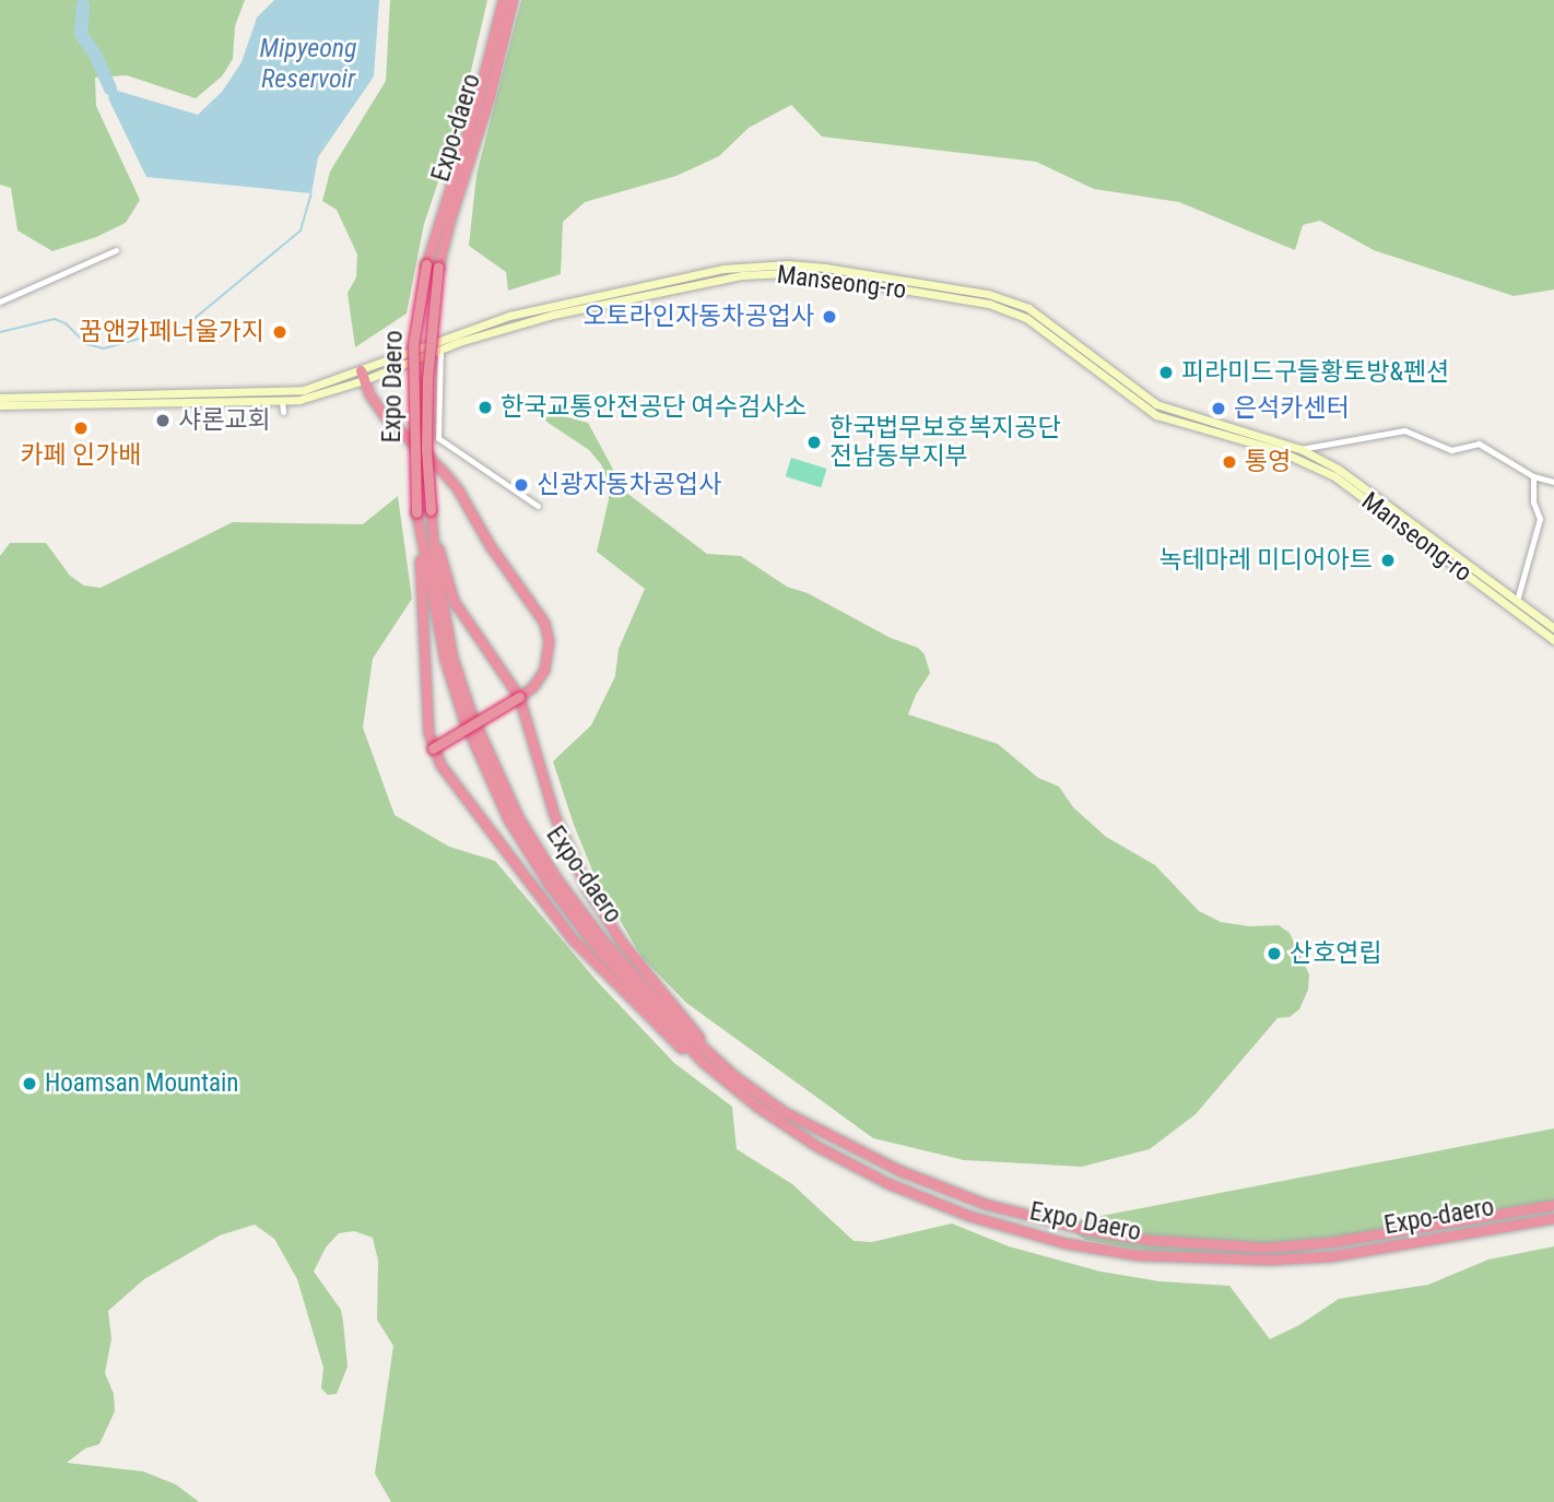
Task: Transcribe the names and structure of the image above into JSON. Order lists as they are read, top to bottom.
{
  "streets": {
    "highway": ["Expo-daero", "Expo Daero"],
    "main road": ["Manseong-ro"]
  },
  "crossings": [
    ["Expo-daero", "Expo Daero"]
  ],
  "water": ["Mipyeong Reservoir"],
  "places": [
    "오토라인자동차공업사",
    "꿈앤카페너울가지",
    "피라미드구들황토방&펜션",
    "한국교통안전공단 여수검사소",
    "은석카센터",
    "샤론교회",
    "카페 인가배",
    "한국법무보호복지공단 전남동부지부",
    "통영",
    "신광자동차공업사",
    "녹테마레 미디어아트",
    "산호연립",
    "Hoamsan Mountain"
  ]
}
